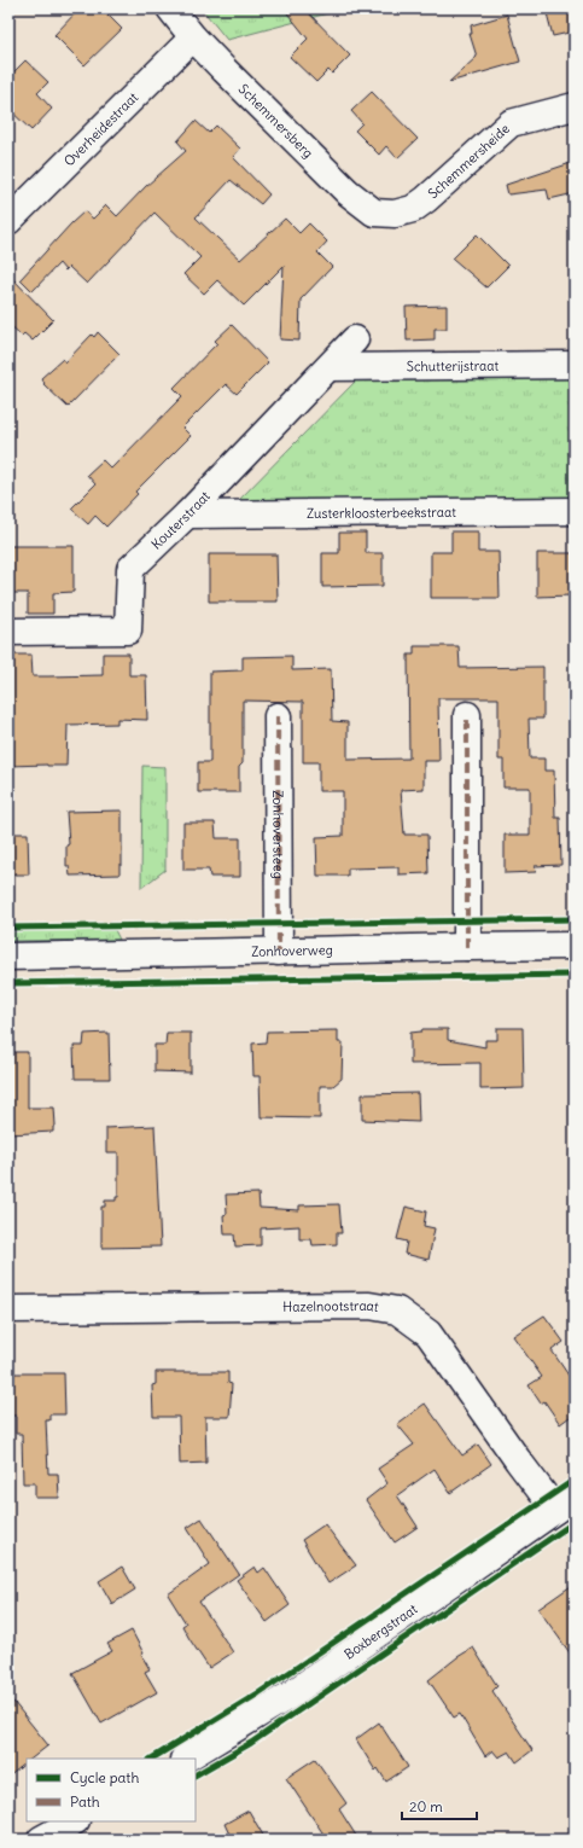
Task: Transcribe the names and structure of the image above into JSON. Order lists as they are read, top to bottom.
{
  "streets": {
    "street": [
      "Schemmersberg",
      "Overheidestraat",
      "Schemmersheide",
      "Schutterijstraat",
      "Zusterkloosterbeekstraat",
      "Kouterstraat",
      "Zonhoversteeg",
      "Zonhoverweg",
      "Hazelnootstraat",
      "Boxbergstraat"
    ]
  },
  "crossings": [
    ["Schemmersberg", "Overheidestraat"],
    ["Schemmersberg", "Schemmersheide"],
    ["Schutterijstraat", "Kouterstraat"],
    ["Zusterkloosterbeekstraat", "Kouterstraat"],
    ["Zonhoversteeg", "Zonhoverweg"],
    ["Hazelnootstraat", "Boxbergstraat"]
  ],
  "legend": ["Cycle path", "Path"],
  "scale_bar": "20 m"
}
